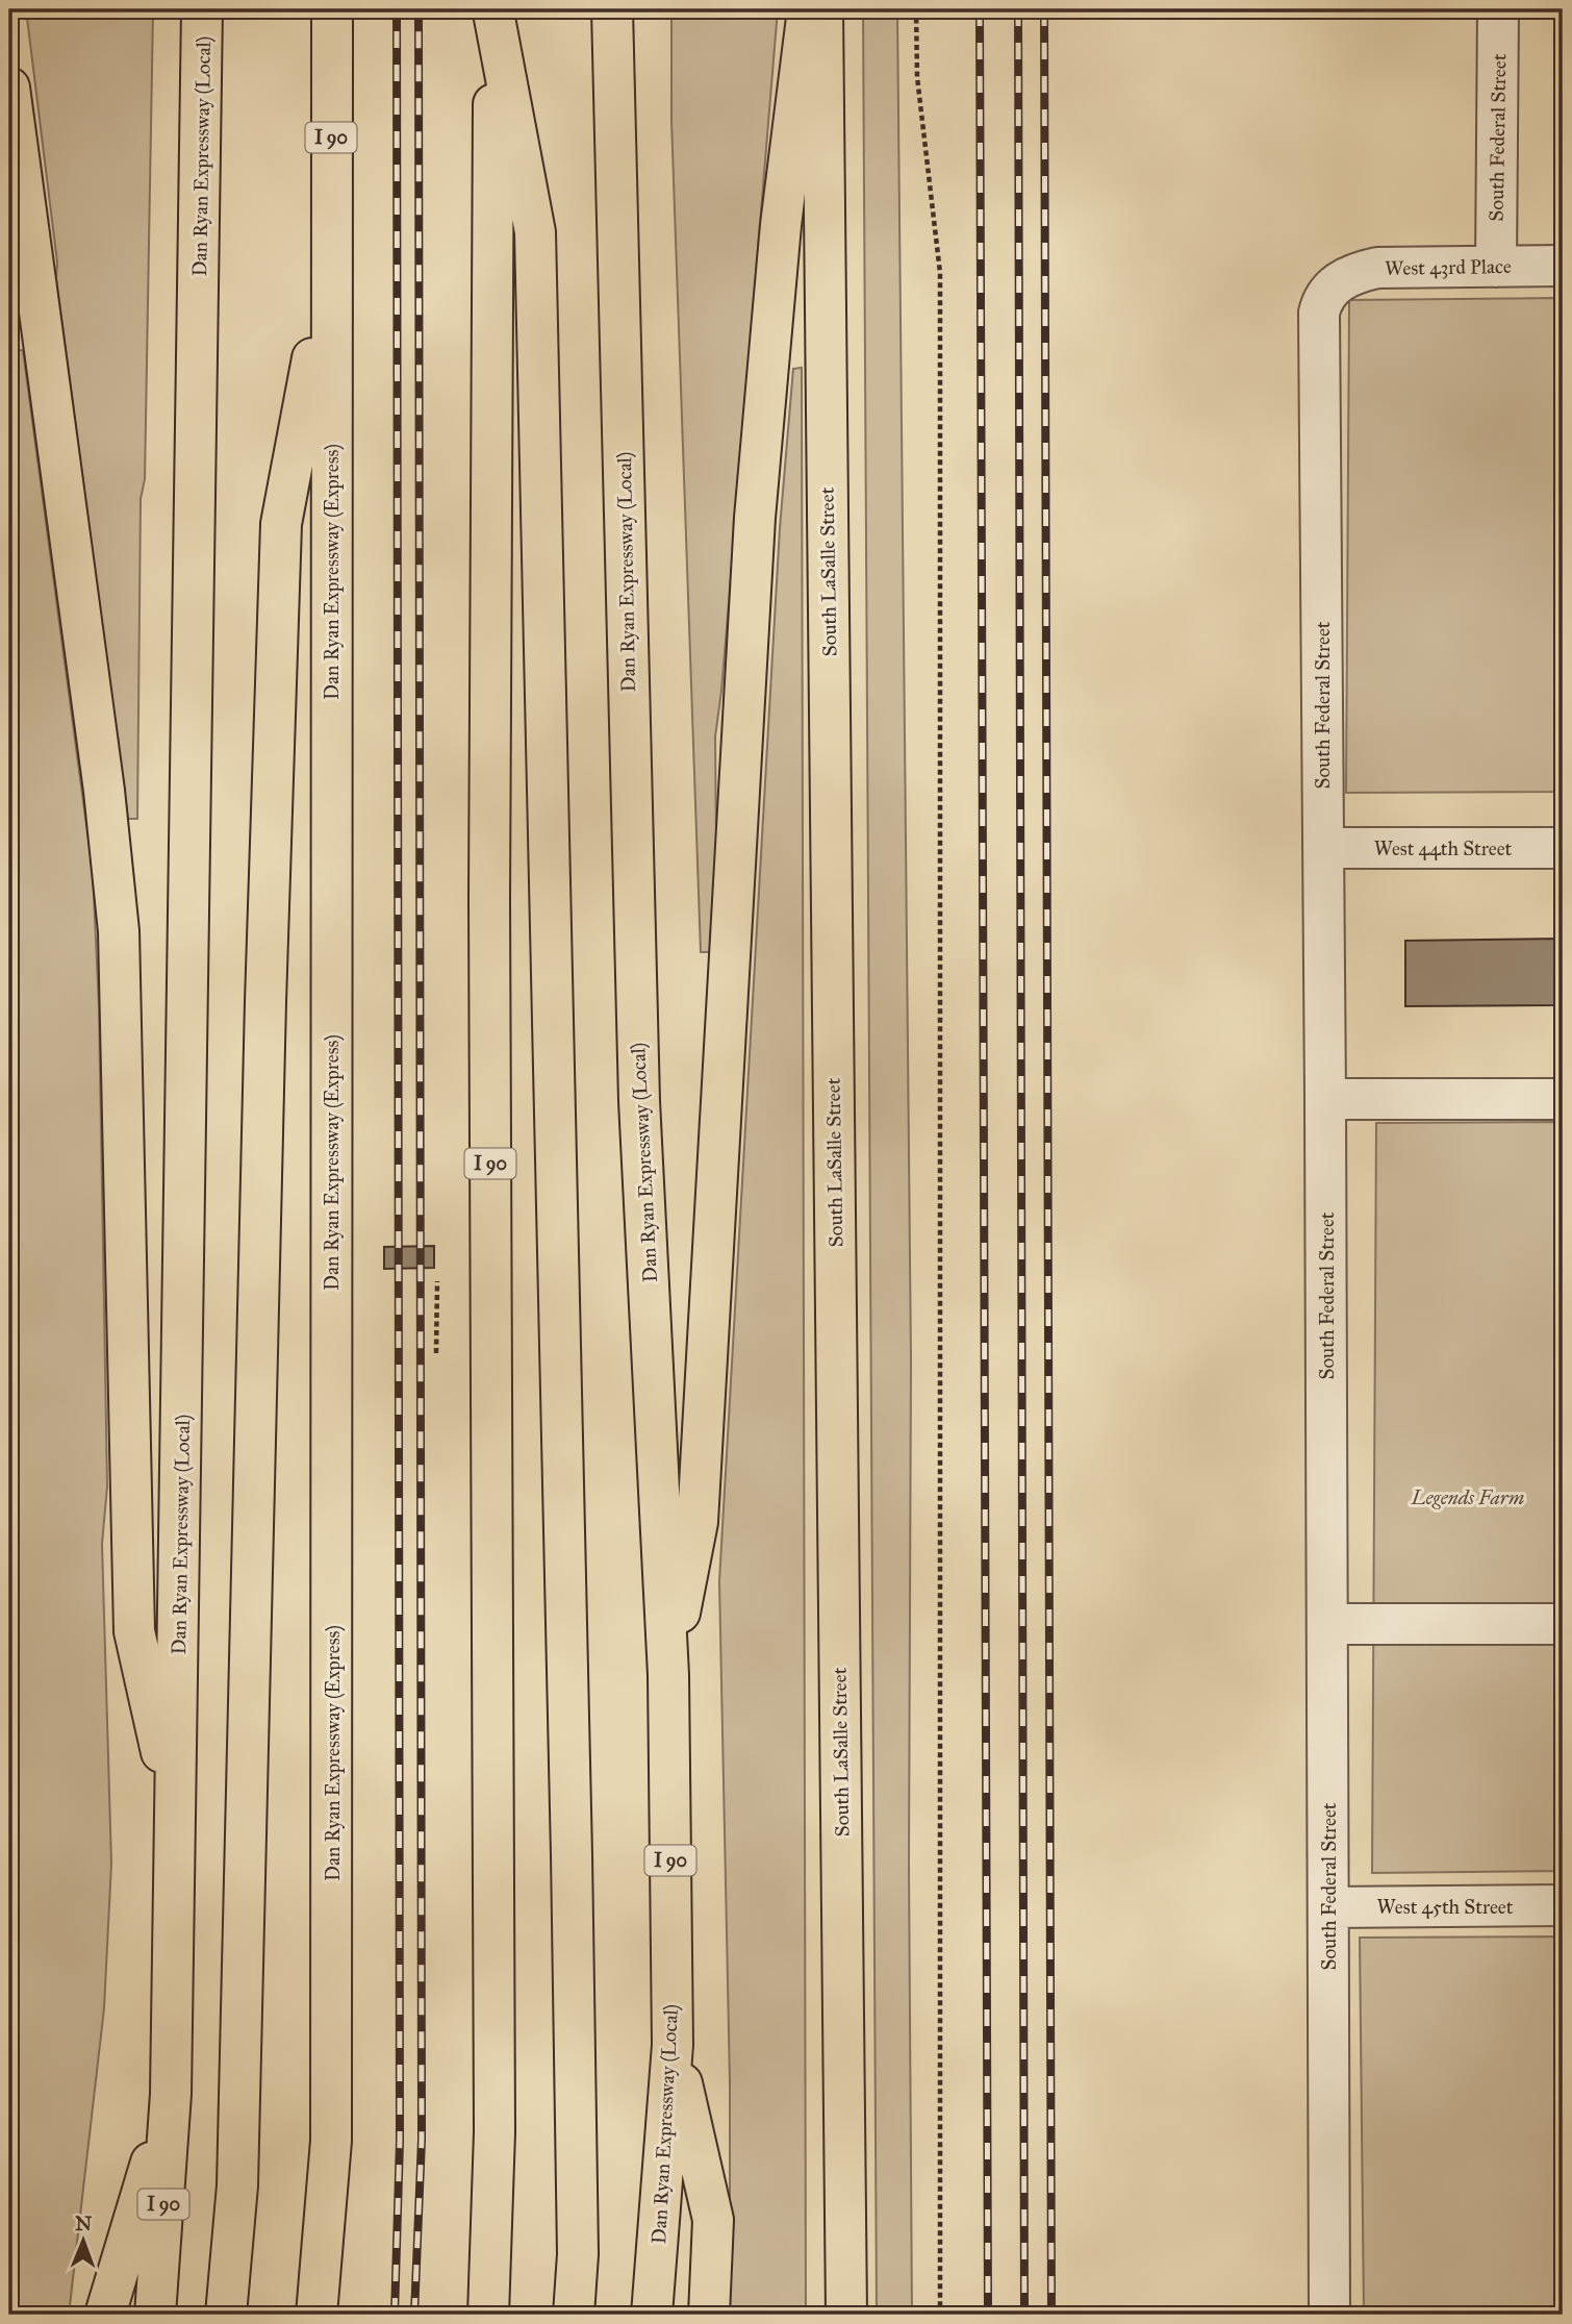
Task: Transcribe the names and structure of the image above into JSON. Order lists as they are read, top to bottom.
{
  "streets": {
    "main road": [
      "I 90",
      "Dan Ryan Expressway (Local)",
      "Dan Ryan Expressway (Express)",
      "South LaSalle Street"
    ],
    "street": [
      "South Federal Street",
      "West 43rd Place",
      "West 44th Street",
      "West 45th Street"
    ]
  },
  "crossings": [
    ["South Federal Street", "West 43rd Place"],
    ["South Federal Street", "West 44th Street"],
    ["South Federal Street", "West 45th Street"]
  ],
  "parks": ["Legends Farm"],
  "north": "top"
}
